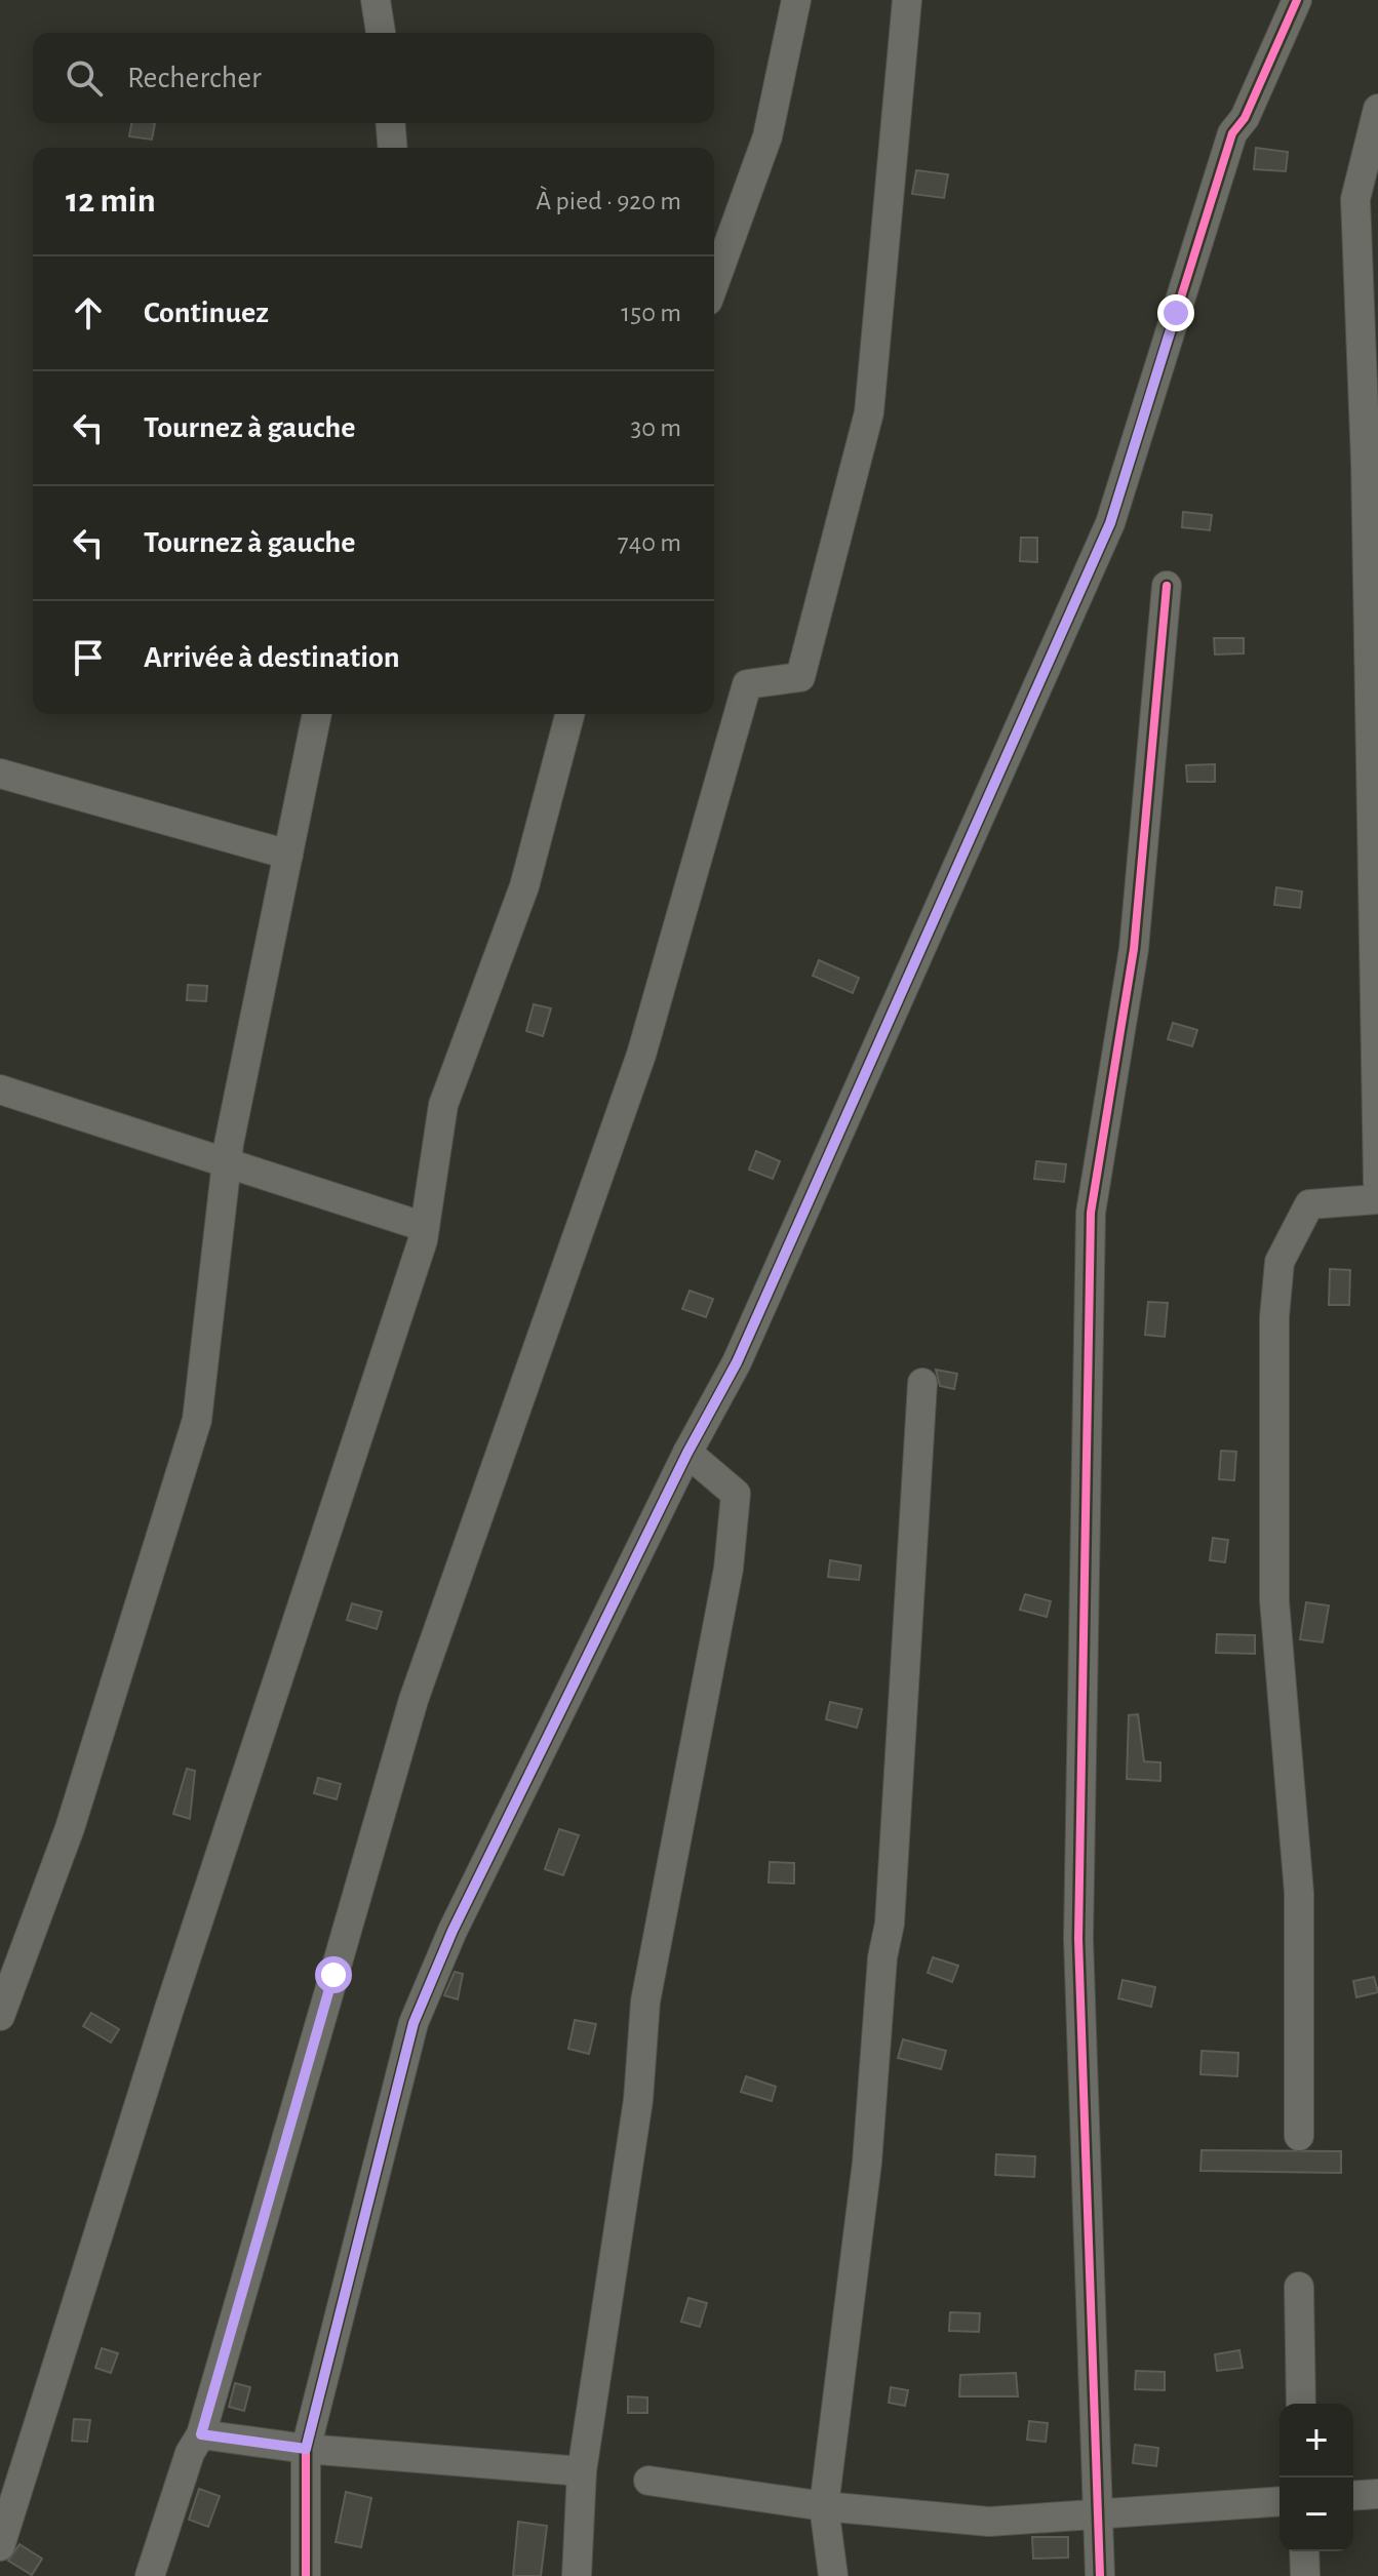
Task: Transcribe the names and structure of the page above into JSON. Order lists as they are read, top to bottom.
{
  "page": {
    "search": "Rechercher",
    "heading": ["12 min", "À pied · 920 m"],
    "list": [
      ["Continuez", "150 m"],
      ["Tournez à gauche", "30 m"],
      ["Tournez à gauche", "740 m"],
      "Arrivée à destination"
    ],
    "map_buttons": ["+", "−"]
  }
}
